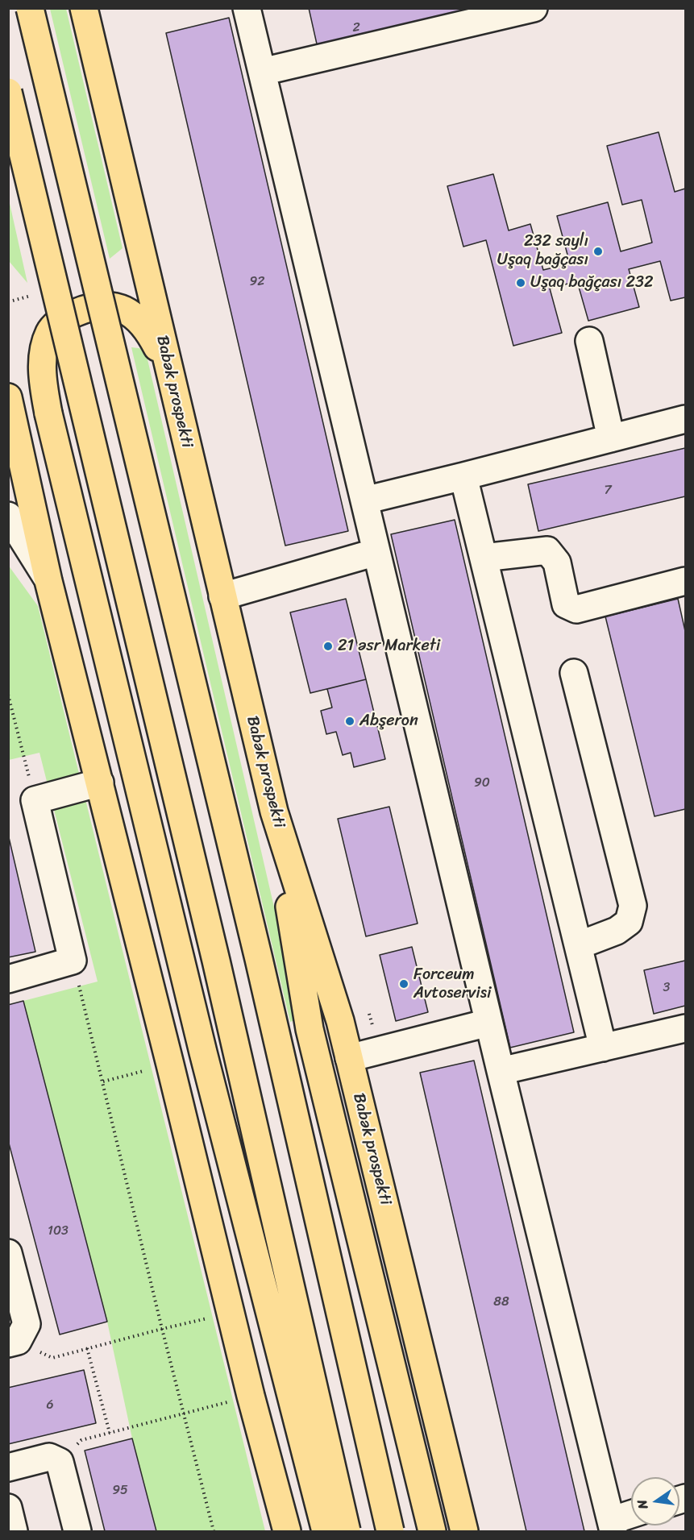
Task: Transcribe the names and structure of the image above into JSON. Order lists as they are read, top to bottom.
{
  "streets": {
    "main road": ["Babək prospekti"]
  },
  "places": [
    "232 saylı Uşaq bağçası",
    "Uşaq bağçası 232",
    "21 əsr Marketi",
    "Abşeron",
    "Forceum Avtoservisi"
  ],
  "house_numbers": [
    "2",
    "92",
    "7",
    "90",
    "3",
    "103",
    "88",
    "6",
    "95"
  ],
  "north": "left"
}
